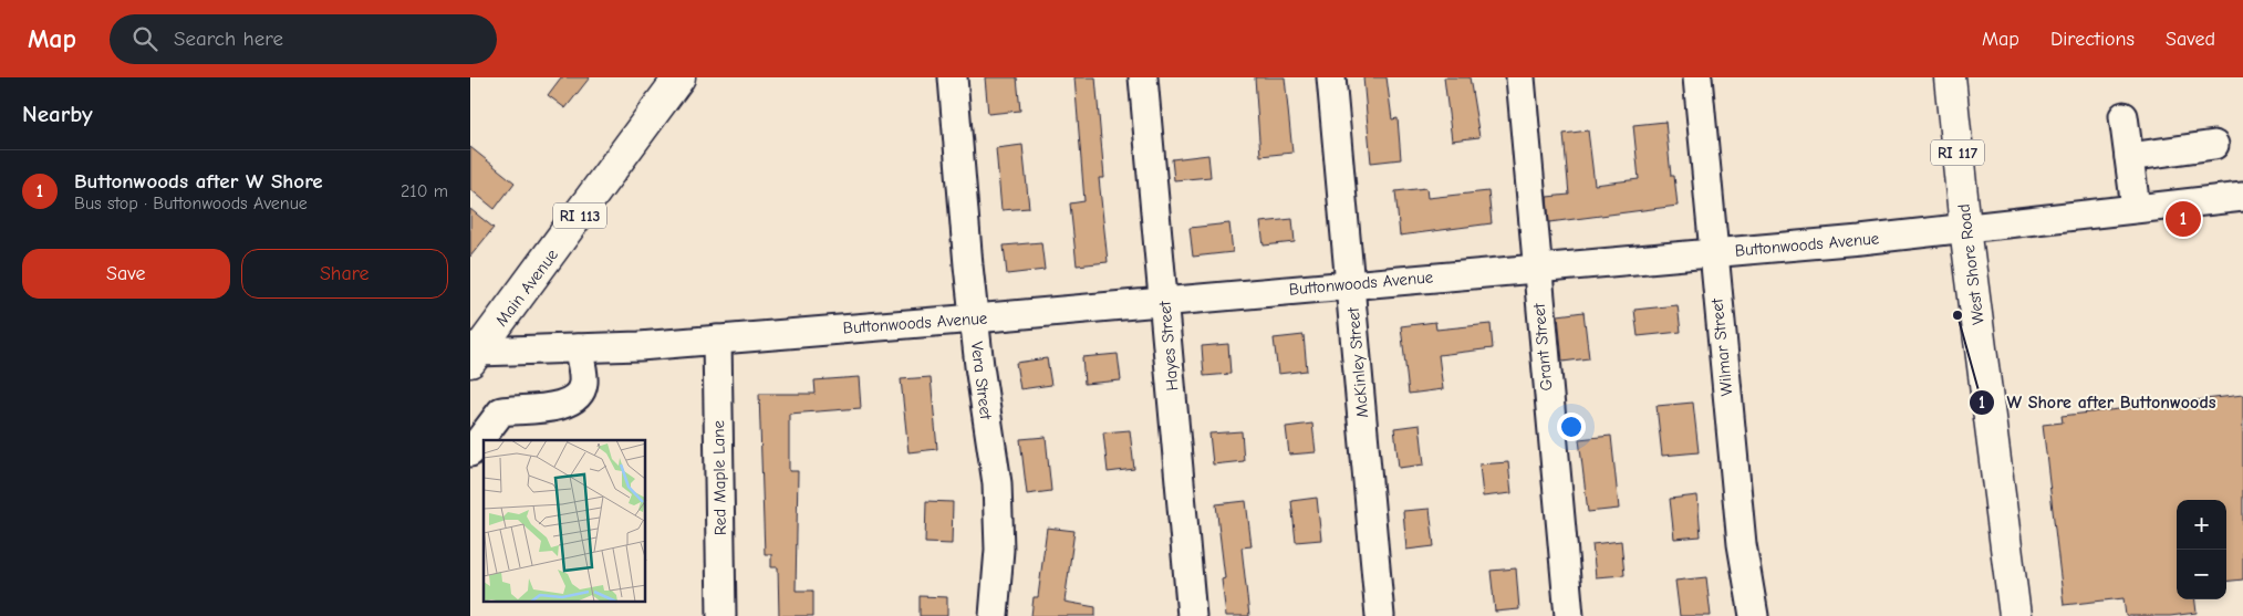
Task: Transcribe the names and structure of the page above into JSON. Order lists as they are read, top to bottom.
{
  "streets": {
    "main road": [
      "RI 117",
      "RI 113",
      "West Shore Road",
      "Main Avenue"
    ],
    "street": [
      "Buttonwoods Avenue",
      "Hayes Street",
      "Grant Street",
      "Wilmar Street",
      "McKinley Street",
      "Vera Street",
      "Red Maple Lane"
    ]
  },
  "crossings": [
    ["Buttonwoods Avenue", "West Shore Road"],
    ["Buttonwoods Avenue", "Main Avenue"],
    ["Buttonwoods Avenue", "Hayes Street"],
    ["Buttonwoods Avenue", "Grant Street"],
    ["Buttonwoods Avenue", "Wilmar Street"],
    ["Buttonwoods Avenue", "McKinley Street"],
    ["Buttonwoods Avenue", "Vera Street"],
    ["Buttonwoods Avenue", "Red Maple Lane"]
  ],
  "places": ["W Shore after Buttonwoods"],
  "page": {
    "header": "Map",
    "search": "Search here",
    "nav": ["Map", "Directions", "Saved"],
    "heading": "Nearby",
    "list": [
      {
        "mark": "1",
        "name": "Buttonwoods after W Shore",
        "note": "Bus stop · Buttonwoods Avenue",
        "value": "210 m"
      }
    ],
    "pins": "1",
    "buttons": ["Save", "Share"],
    "map_buttons": ["+", "−"]
  }
}
